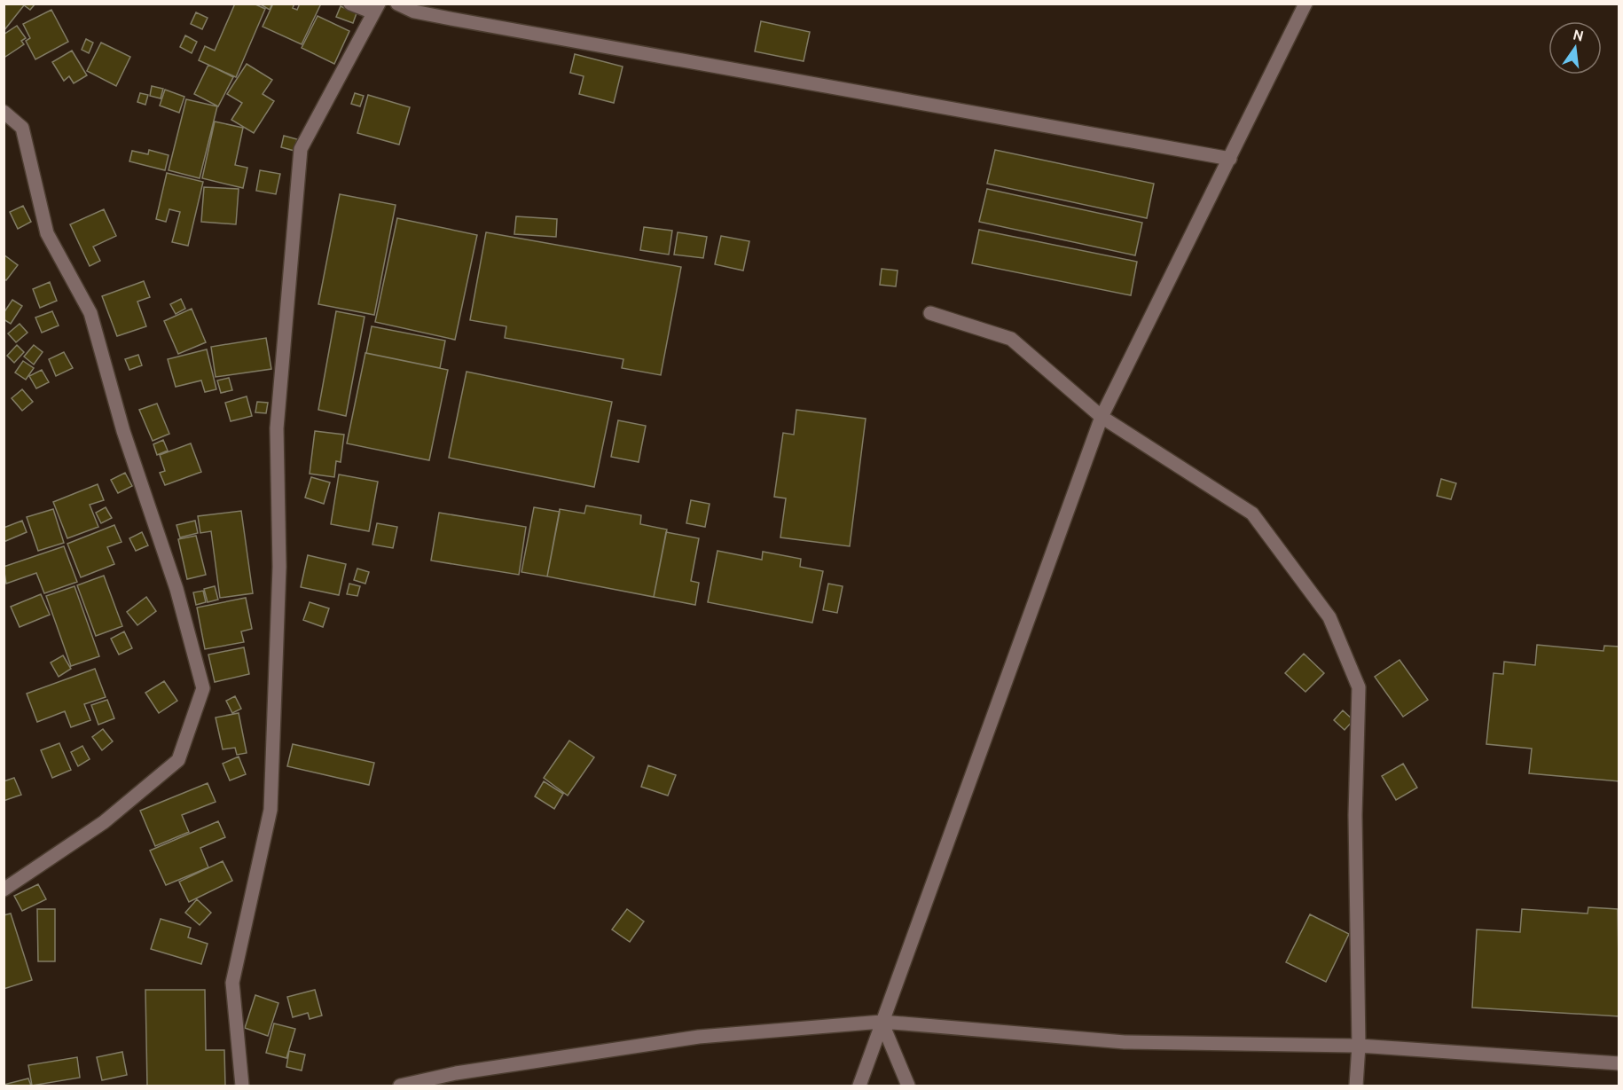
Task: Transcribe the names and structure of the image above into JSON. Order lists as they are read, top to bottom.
{
  "north": "top"
}
